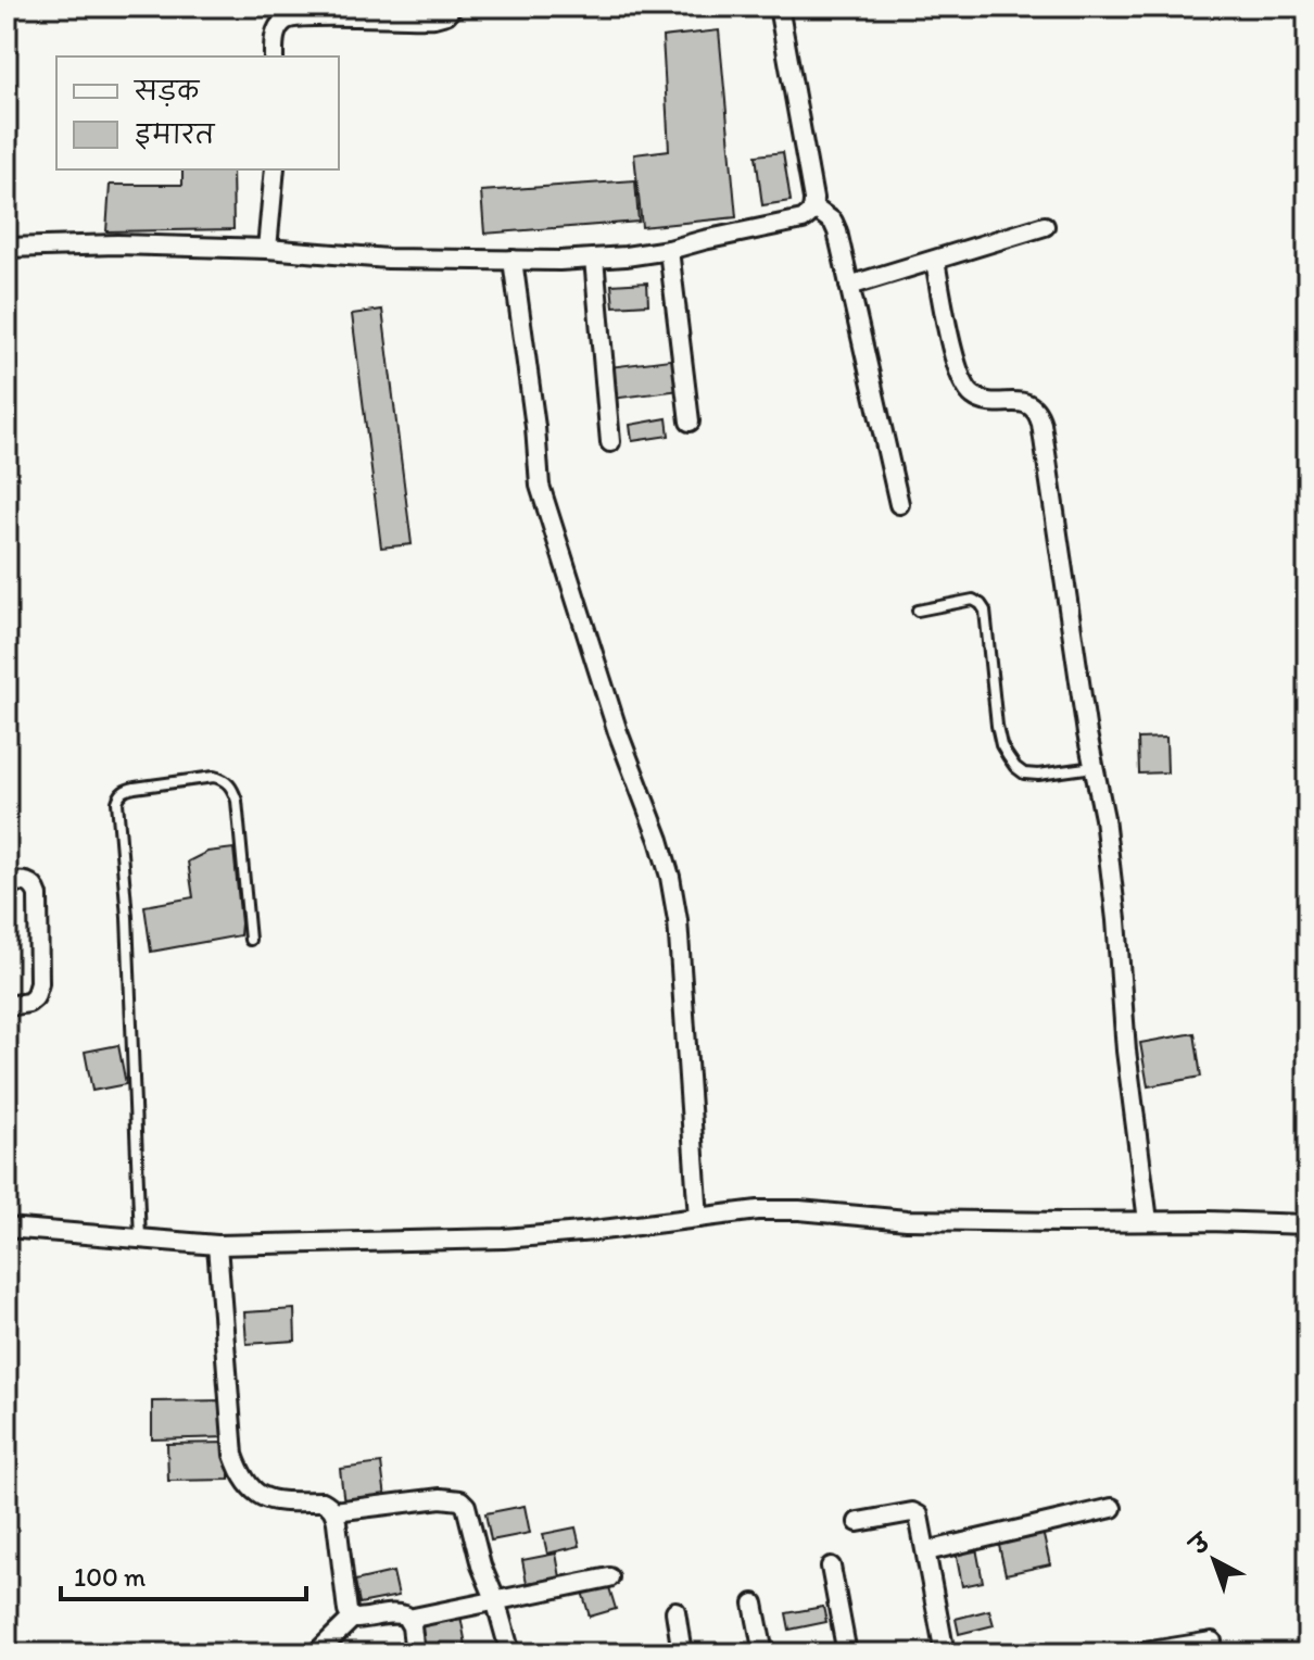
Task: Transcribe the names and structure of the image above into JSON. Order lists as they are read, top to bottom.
{
  "legend": ["सड़क", "इमारत"],
  "scale_bar": "100 m",
  "north": "top left"
}
